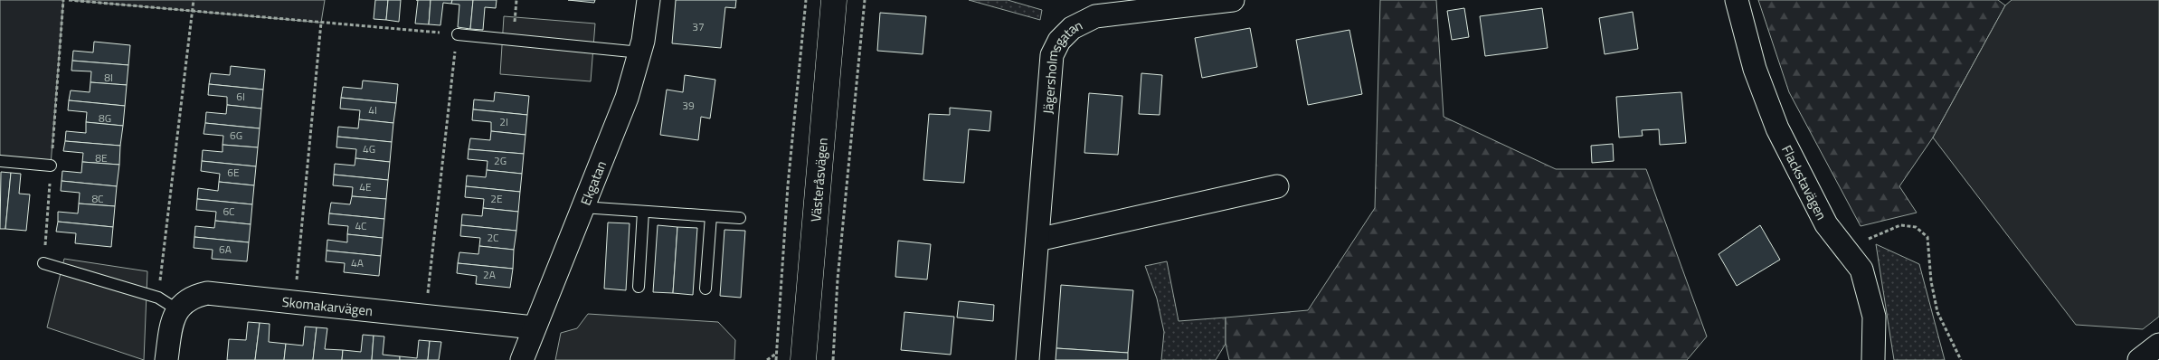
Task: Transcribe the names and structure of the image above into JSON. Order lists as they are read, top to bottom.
{
  "streets": {
    "street": [
      "Jägersholmsgatan",
      "Västeråsvägen",
      "Ekgatan",
      "Flackstavägen",
      "Skomakarvägen"
    ]
  },
  "crossings": [
    ["Ekgatan", "Skomakarvägen"]
  ],
  "house_numbers": [
    "37",
    "8I",
    "6I",
    "39",
    "4I",
    "8G",
    "2I",
    "6G",
    "4G",
    "8E",
    "2G",
    "6E",
    "4E",
    "8C",
    "2E",
    "6C",
    "4C",
    "2C",
    "6A",
    "4A",
    "2A"
  ]
}
